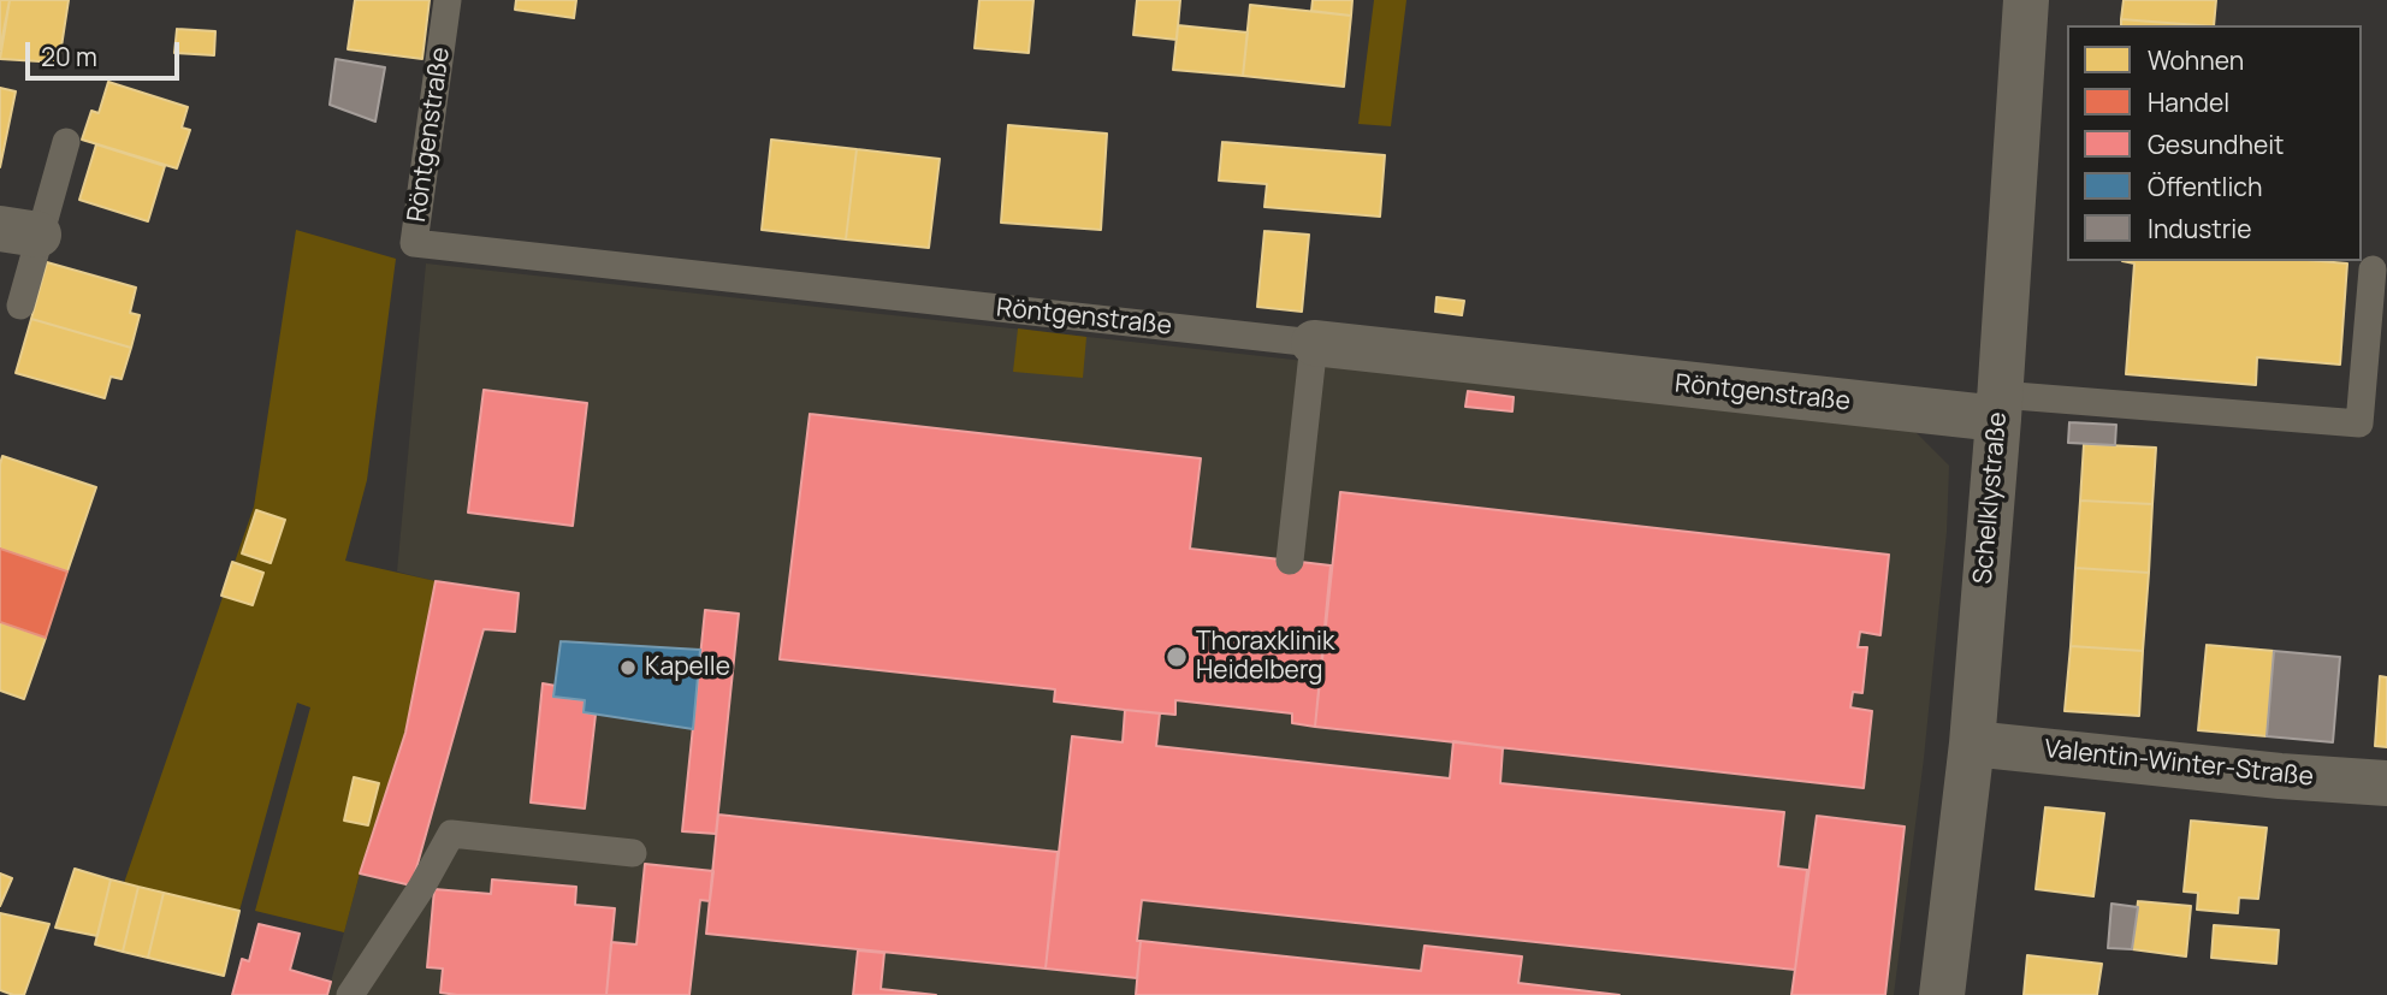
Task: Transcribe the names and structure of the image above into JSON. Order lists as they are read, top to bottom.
{
  "streets": {
    "street": ["Röntgenstraße", "Schelklystraße", "Valentin-Winter-Straße"]
  },
  "crossings": [
    ["Röntgenstraße", "Schelklystraße"],
    ["Schelklystraße", "Valentin-Winter-Straße"]
  ],
  "places": ["Thoraxklinik Heidelberg", "Kapelle"],
  "legend": [
    "Wohnen",
    "Handel",
    "Gesundheit",
    "Öffentlich",
    "Industrie"
  ],
  "scale_bar": "20 m"
}
